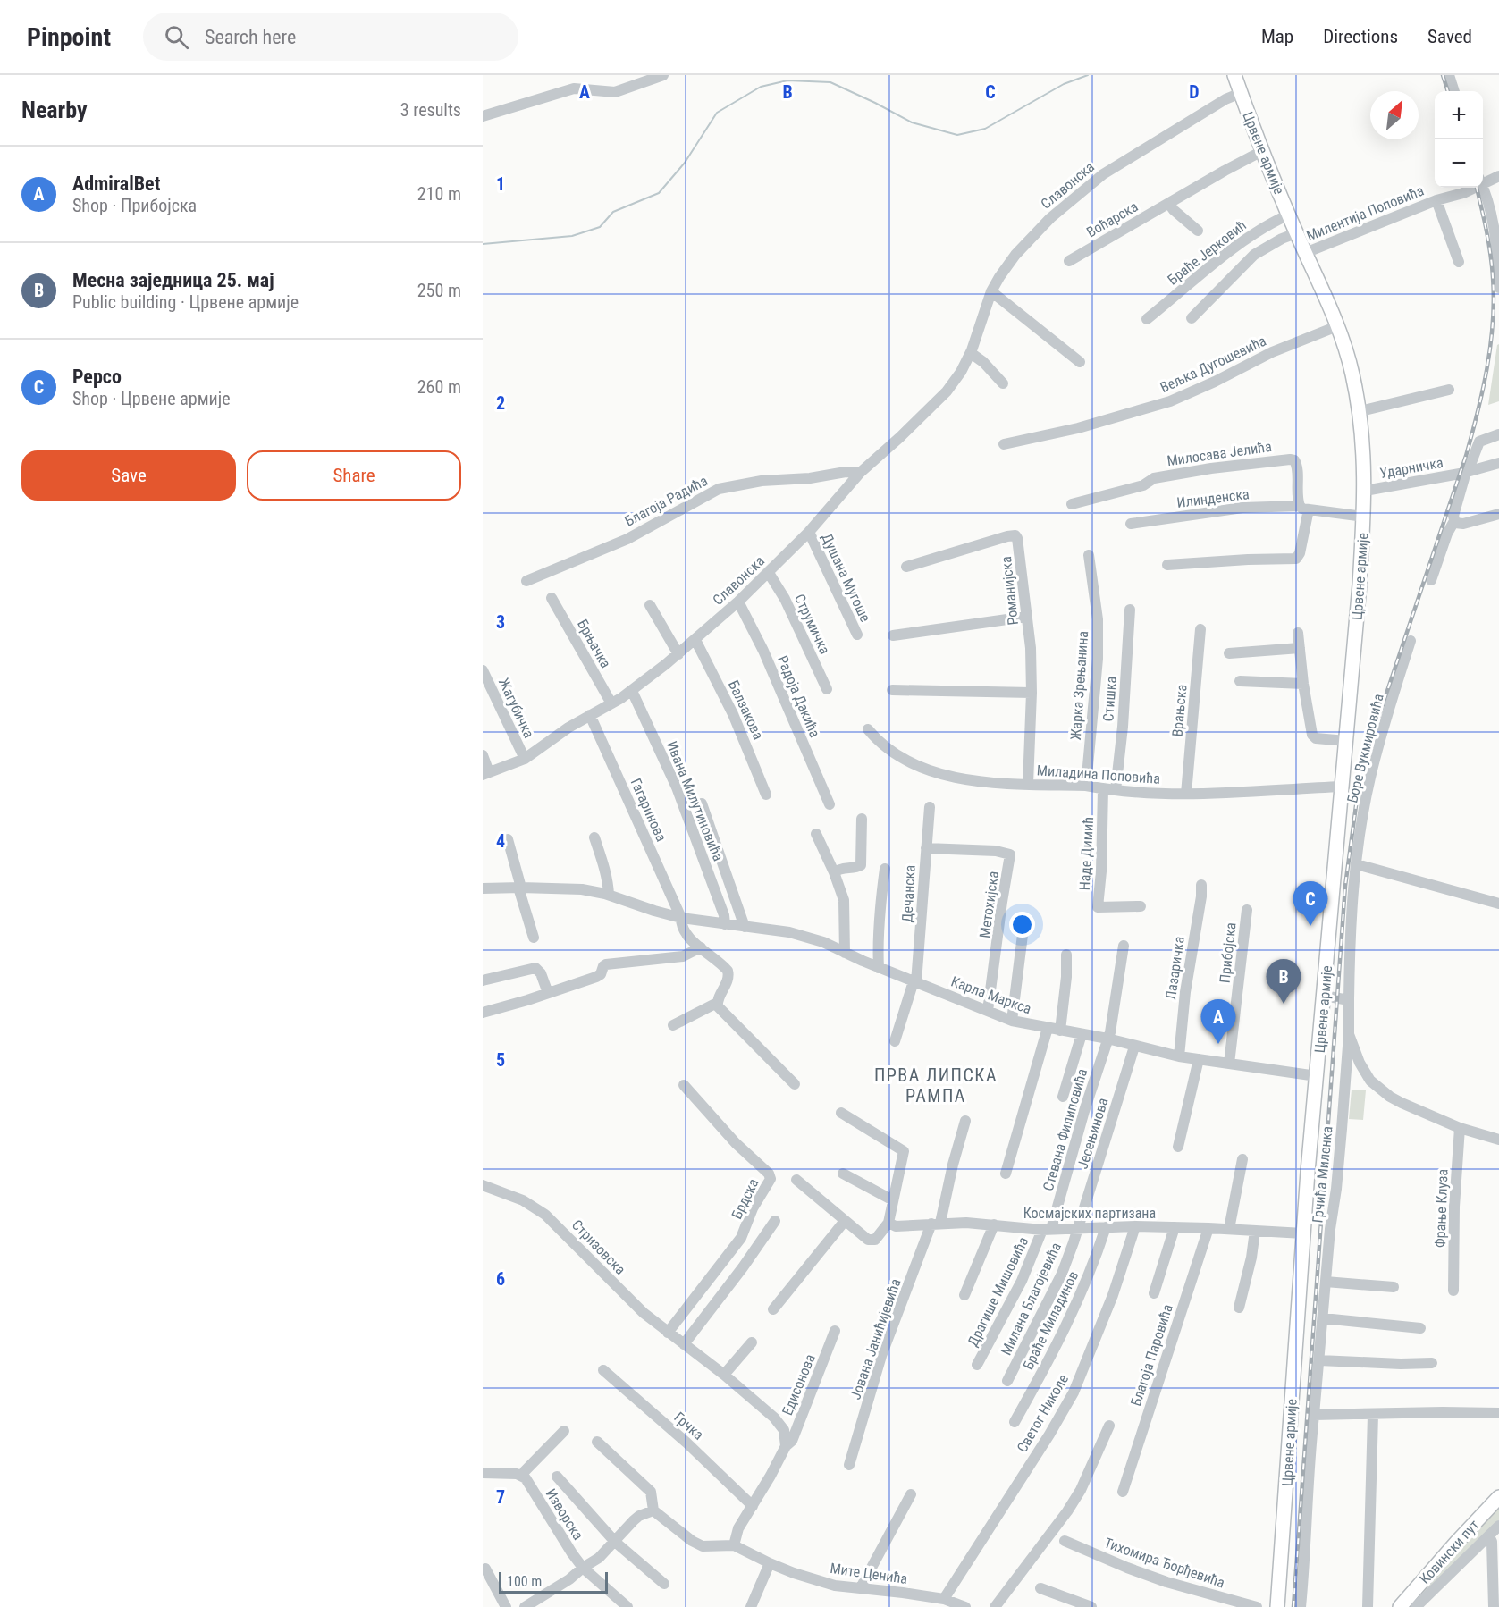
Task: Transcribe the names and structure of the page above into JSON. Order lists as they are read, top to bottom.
{
  "streets": {
    "main road": ["Црвене армије", "Ковински пут"],
    "street": [
      "Славонска",
      "Милентија Поповића",
      "Воћарска",
      "Браће Јерковић",
      "Вељка Дугошевића",
      "Милосава Јелића",
      "Ударничка",
      "Илинденска",
      "Благоја Радића",
      "Душана Мугоше",
      "Романијска",
      "Струмичка",
      "Брњачка",
      "Жарка Зрењанина",
      "Радоја Дакића",
      "Стишка",
      "Жагубичка",
      "Балзакова",
      "Врањска",
      "Боре Вукмировића",
      "Миладина Поповића",
      "Ивана Милутиновића",
      "Гагаринова",
      "Наде Димић",
      "Дечанска",
      "Метохијска",
      "Прибојска",
      "Лазаричка",
      "Карла Маркса",
      "Стевана Филиповића",
      "Јесењинова",
      "Грчића Миленка",
      "Брдска",
      "Фрање Клуза",
      "Космајских партизана",
      "Стризовска",
      "Драгише Мишовића",
      "Милана Благојевића",
      "Браће Миладинов",
      "Јована Јанићијевића",
      "Благоја Паровића",
      "Едисонова",
      "Светог Николе",
      "Грчка",
      "Изворска",
      "Тихомира Ђорђевића",
      "Мите Ценића"
    ]
  },
  "crossings": [
    ["Црвене армије", "Славонска"],
    ["Црвене армије", "Милентија Поповића"],
    ["Црвене армије", "Воћарска"],
    ["Црвене армије", "Браће Јерковић"],
    ["Црвене армије", "Вељка Дугошевића"],
    ["Црвене армије", "Ударничка"],
    ["Црвене армије", "Миладина Поповића"],
    ["Црвене армије", "Карла Маркса"],
    ["Црвене армије", "Космајских партизана"],
    ["Славонска", "Благоја Радића"],
    ["Славонска", "Душана Мугоше"],
    ["Славонска", "Струмичка"],
    ["Славонска", "Брњачка"],
    ["Славонска", "Радоја Дакића"],
    ["Славонска", "Жагубичка"],
    ["Славонска", "Балзакова"],
    ["Славонска", "Ивана Милутиновића"],
    ["Славонска", "Гагаринова"],
    ["Милосава Јелића", "Илинденска"],
    ["Романијска", "Миладина Поповића"],
    ["Жарка Зрењанина", "Миладина Поповића"],
    ["Стишка", "Миладина Поповића"],
    ["Врањска", "Миладина Поповића"],
    ["Миладина Поповића", "Наде Димић"],
    ["Ивана Милутиновића", "Карла Маркса"],
    ["Гагаринова", "Карла Маркса"],
    ["Дечанска", "Метохијска"],
    ["Дечанска", "Карла Маркса"],
    ["Метохијска", "Карла Маркса"],
    ["Прибојска", "Карла Маркса"],
    ["Лазаричка", "Карла Маркса"],
    ["Карла Маркса", "Стевана Филиповића"],
    ["Карла Маркса", "Јесењинова"],
    ["Стевана Филиповића", "Космајских партизана"],
    ["Стевана Филиповића", "Драгише Мишовића"],
    ["Јесењинова", "Космајских партизана"],
    ["Јесењинова", "Милана Благојевића"],
    ["Брдска", "Стризовска"],
    ["Космајских партизана", "Драгише Мишовића"],
    ["Космајских партизана", "Милана Благојевића"],
    ["Космајских партизана", "Браће Миладинов"],
    ["Космајских партизана", "Јована Јанићијевића"],
    ["Космајских партизана", "Благоја Паровића"],
    ["Космајских партизана", "Светог Николе"],
    ["Стризовска", "Едисонова"],
    ["Светог Николе", "Мите Ценића"]
  ],
  "districts": ["ПРВА ЛИПСКА РАМПА"],
  "scale_bar": "100 m",
  "north": "top right",
  "page": {
    "header": "Pinpoint",
    "search": "Search here",
    "nav": ["Map", "Directions", "Saved"],
    "heading": ["Nearby", "3 results"],
    "map_buttons": ["+", "−"],
    "list": [
      {
        "mark": "A",
        "name": "AdmiralBet",
        "note": "Shop · Прибојска",
        "value": "210 m"
      },
      {
        "mark": "B",
        "name": "Месна заједница 25. мај",
        "note": "Public building · Црвене армије",
        "value": "250 m"
      },
      {
        "mark": "C",
        "name": "Pepco",
        "note": "Shop · Црвене армије",
        "value": "260 m"
      }
    ],
    "buttons": ["Save", "Share"],
    "pins": ["C", "B", "A"],
    "scale": "100 m"
  },
  "grid": {
    "columns": [
      "A",
      "B",
      "C",
      "D"
    ],
    "rows": [
      "1",
      "2",
      "3",
      "4",
      "5",
      "6",
      "7"
    ]
  }
}
